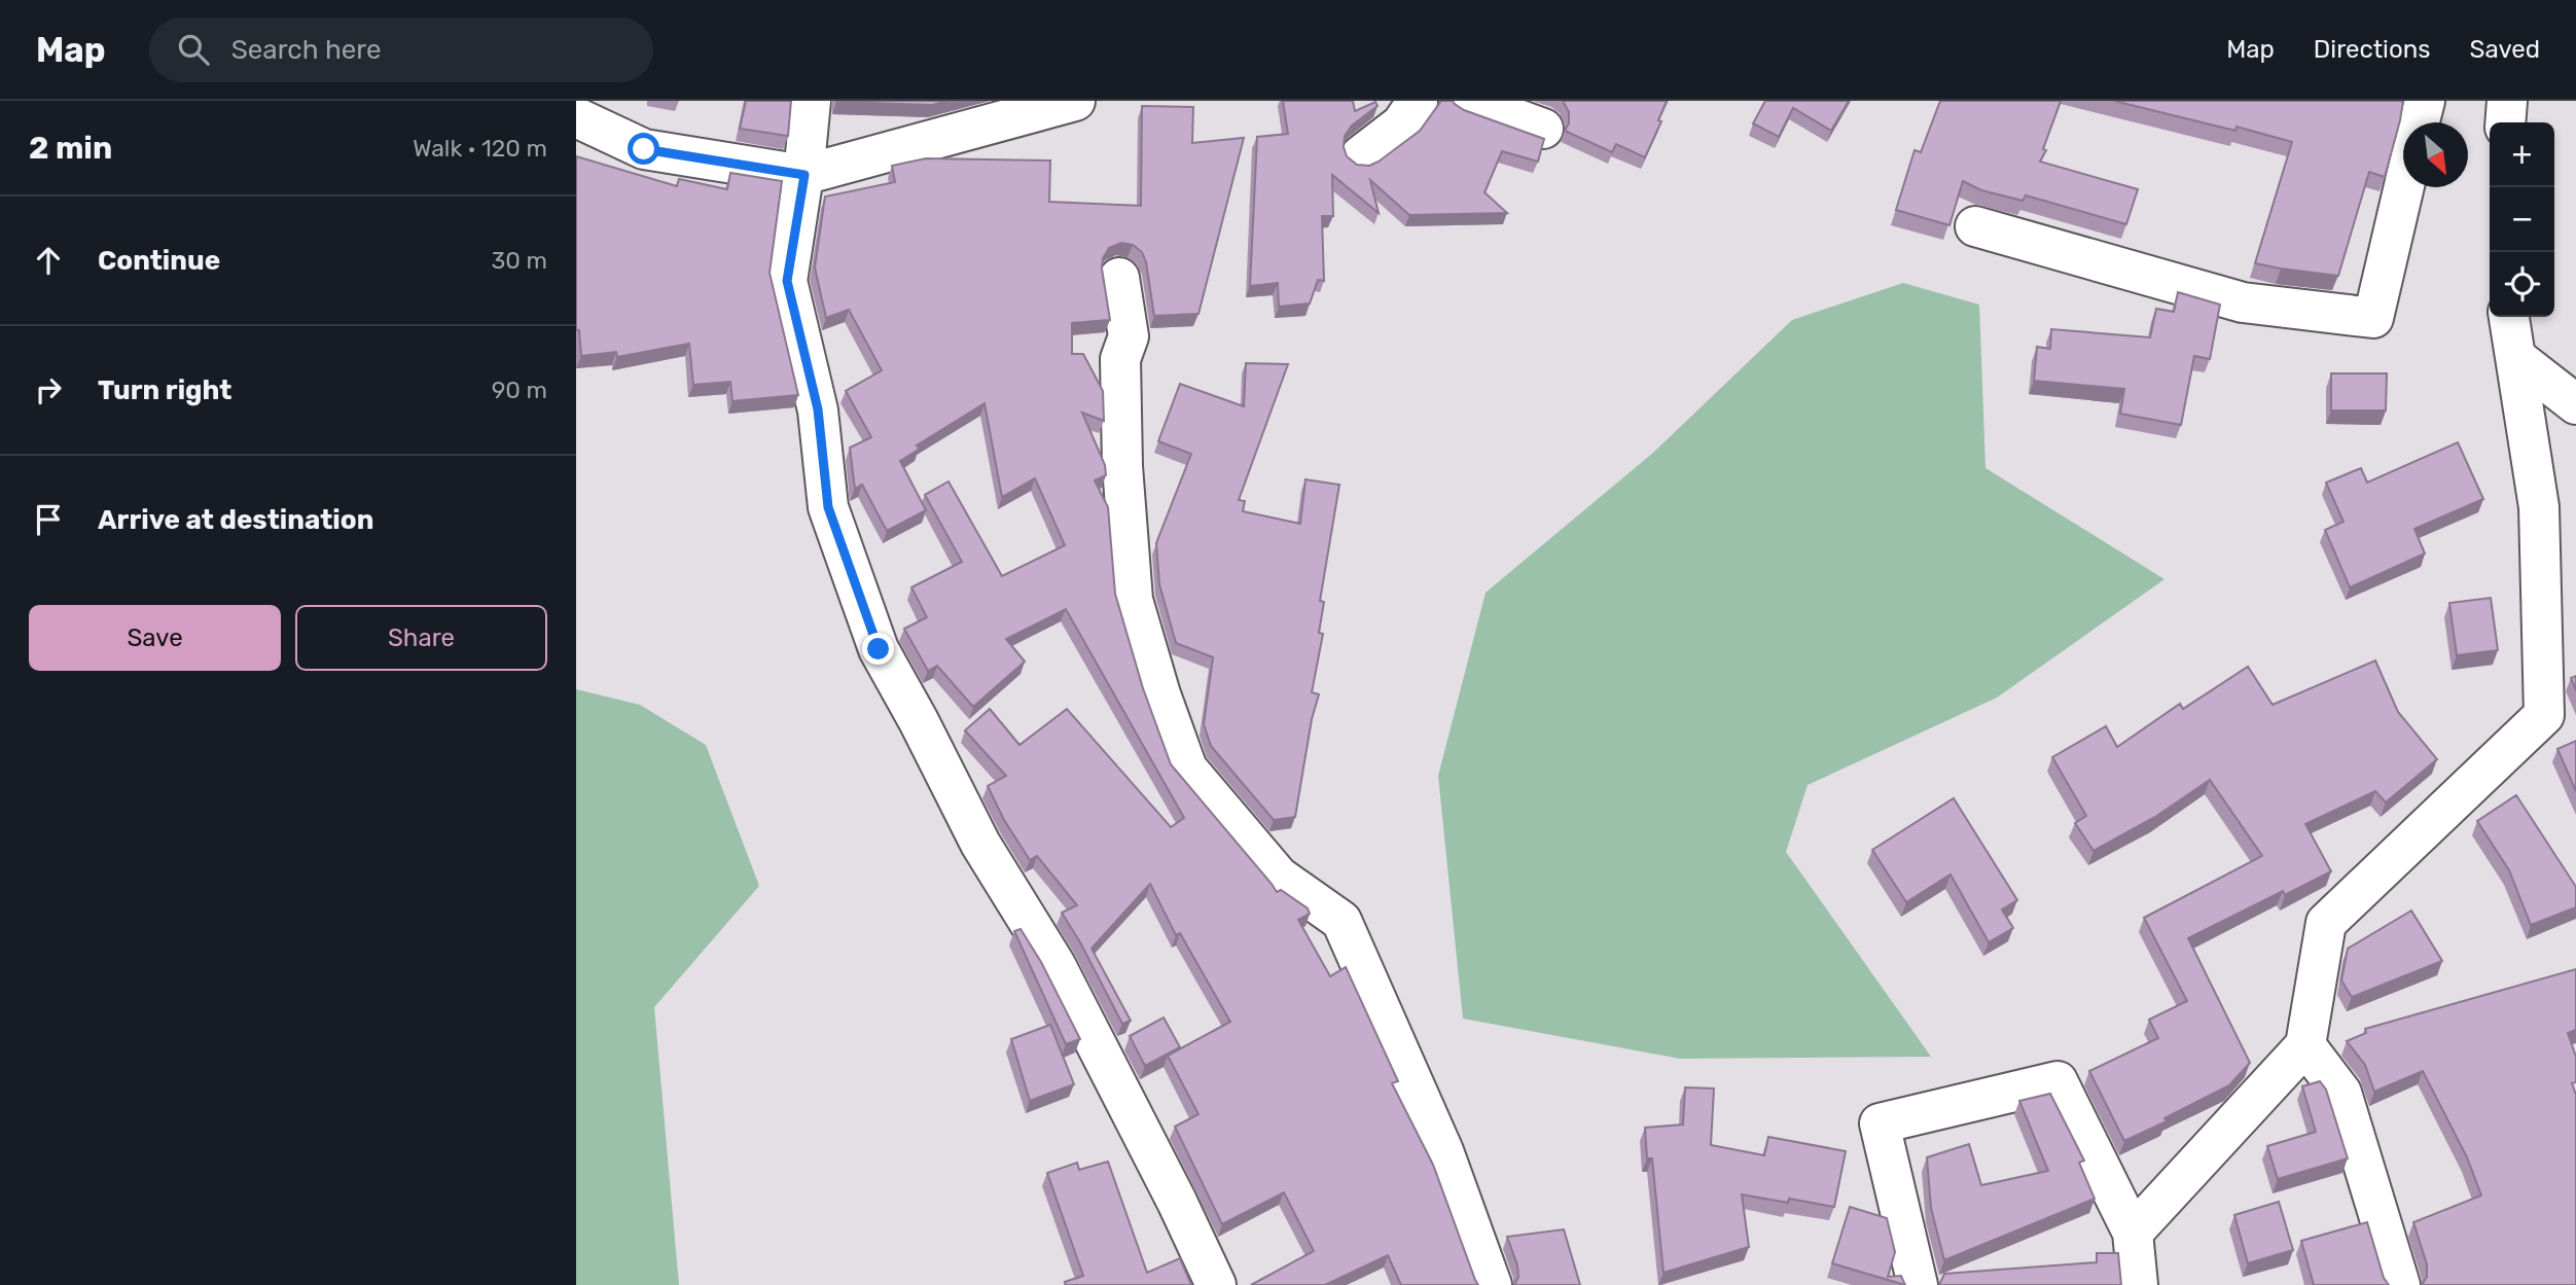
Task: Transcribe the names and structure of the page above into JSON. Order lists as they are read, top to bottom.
{
  "north": "bottom right",
  "page": {
    "header": "Map",
    "search": "Search here",
    "nav": ["Map", "Directions", "Saved"],
    "heading": ["2 min", "Walk · 120 m"],
    "map_buttons": ["+", "−"],
    "list": [
      ["Continue", "30 m"],
      ["Turn right", "90 m"],
      "Arrive at destination"
    ],
    "buttons": ["Save", "Share"]
  }
}
